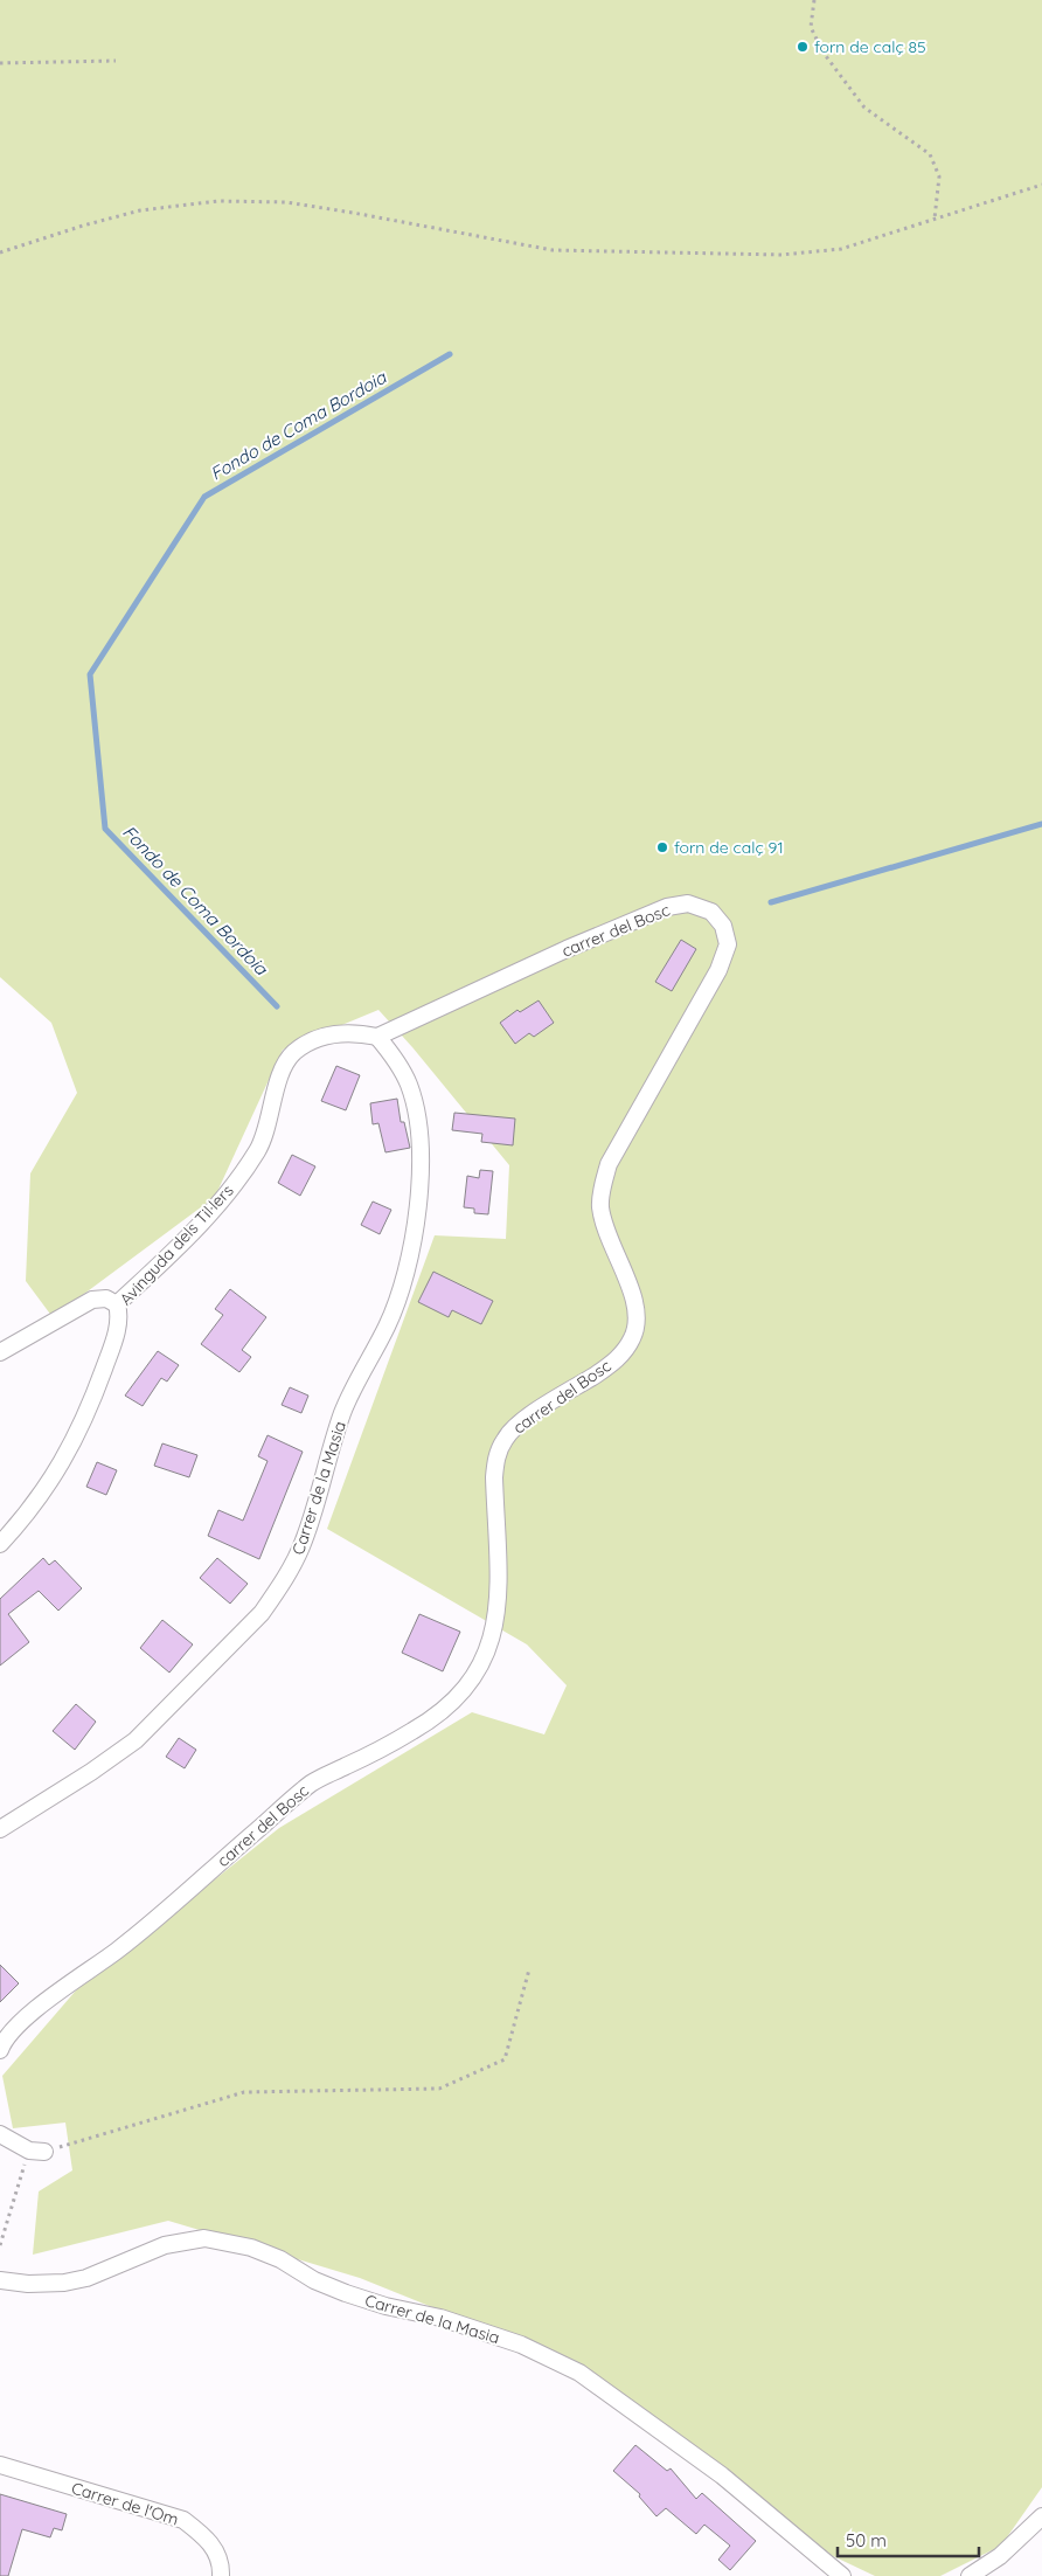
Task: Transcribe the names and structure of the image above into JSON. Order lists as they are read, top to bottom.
{
  "streets": {
    "street": [
      "carrer del Bosc",
      "Avinguda dels Til·lers",
      "Carrer de la Masia",
      "Carrer de l'Om"
    ]
  },
  "crossings": [
    ["carrer del Bosc", "Avinguda dels Til·lers"],
    ["carrer del Bosc", "Carrer de la Masia"],
    ["Avinguda dels Til·lers", "Carrer de la Masia"]
  ],
  "water": ["Fondo de Coma Bordoia"],
  "places": ["forn de calç 85", "forn de calç 91"],
  "scale_bar": "50 m"
}
